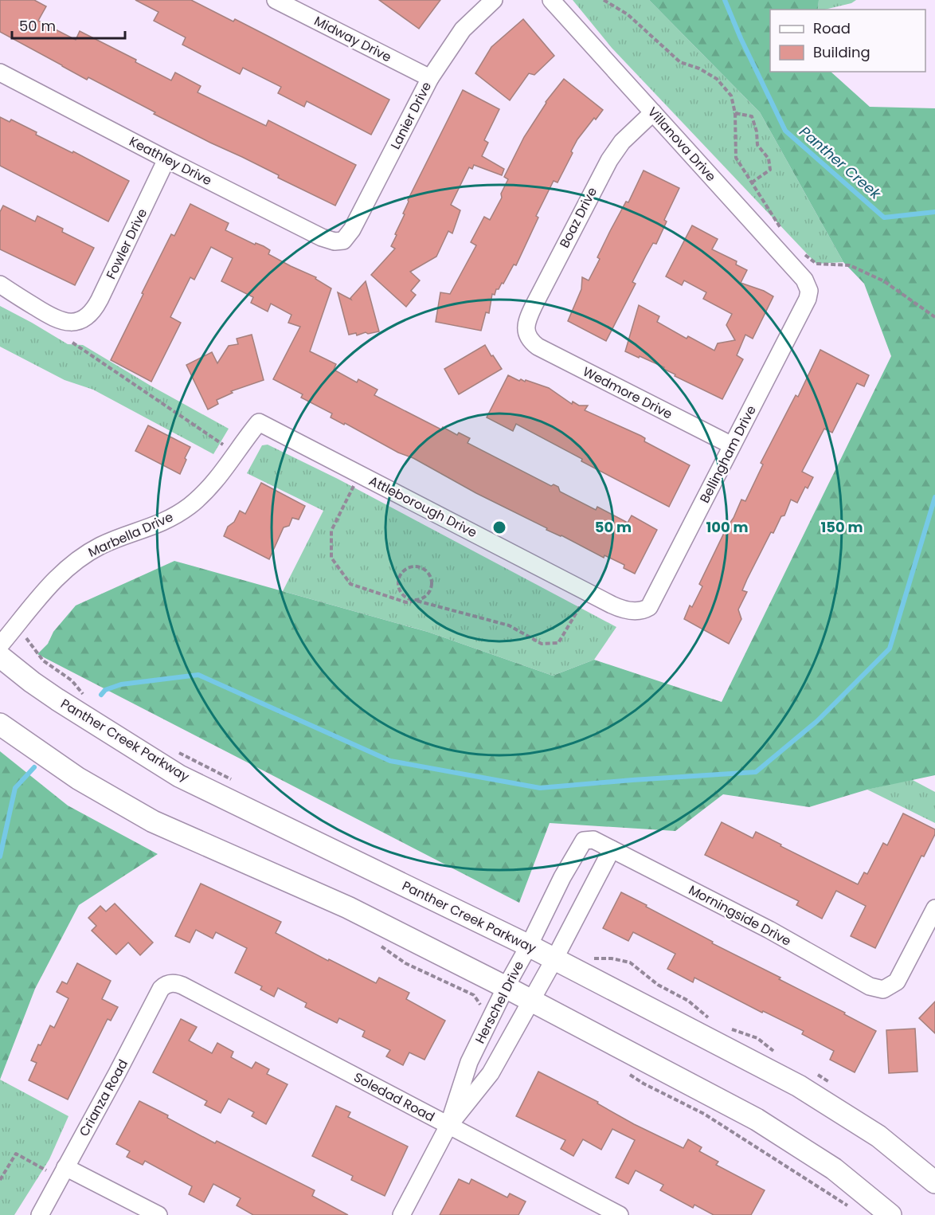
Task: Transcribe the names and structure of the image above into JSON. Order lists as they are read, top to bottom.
{
  "streets": {
    "main road": ["Panther Creek Parkway"],
    "street": [
      "Midway Drive",
      "Lanier Drive",
      "Villanova Drive",
      "Keathley Drive",
      "Boaz Drive",
      "Fowler Drive",
      "Wedmore Drive",
      "Bellingham Drive",
      "Attleborough Drive",
      "Marbella Drive",
      "Morningside Drive",
      "Herschel Drive",
      "Soledad Road",
      "Crianza Road"
    ]
  },
  "crossings": [
    ["Midway Drive", "Lanier Drive"],
    ["Lanier Drive", "Keathley Drive"],
    ["Villanova Drive", "Boaz Drive"],
    ["Villanova Drive", "Bellingham Drive"],
    ["Keathley Drive", "Fowler Drive"],
    ["Boaz Drive", "Wedmore Drive"],
    ["Wedmore Drive", "Bellingham Drive"],
    ["Bellingham Drive", "Attleborough Drive"],
    ["Attleborough Drive", "Marbella Drive"],
    ["Panther Creek Parkway", "Herschel Drive"],
    ["Morningside Drive", "Herschel Drive"],
    ["Herschel Drive", "Soledad Road"],
    ["Soledad Road", "Crianza Road"]
  ],
  "water": ["Panther Creek"],
  "legend": ["Road", "Building"],
  "scale_bar": "50 m",
  "rings": ["50 m", "100 m", "150 m"]
}
